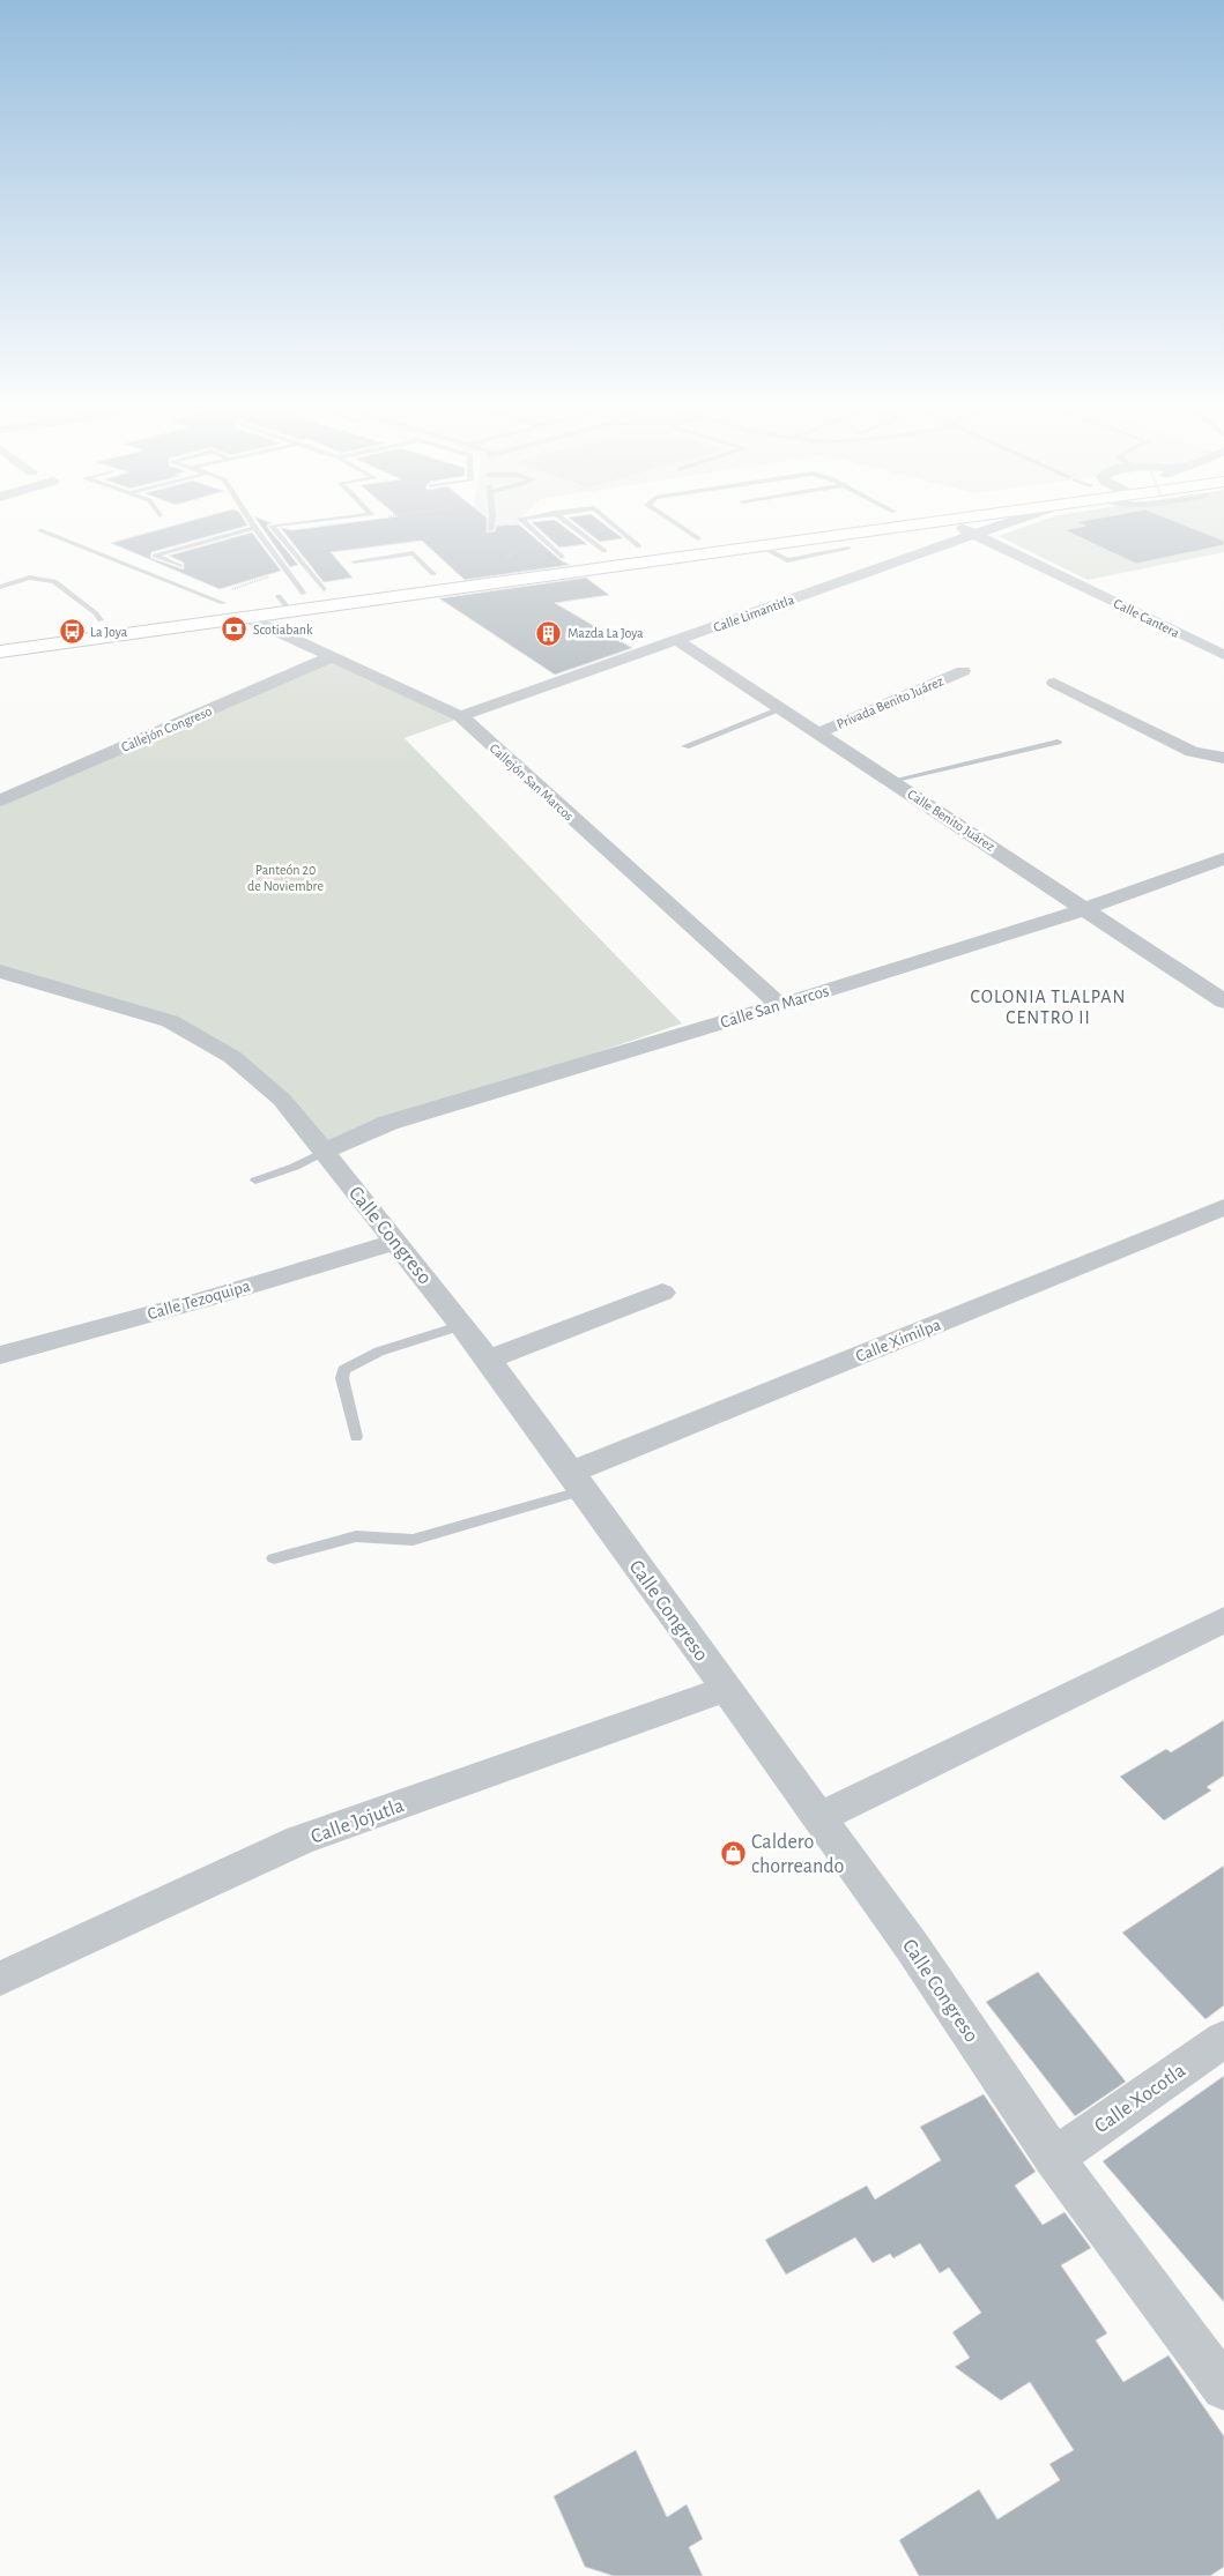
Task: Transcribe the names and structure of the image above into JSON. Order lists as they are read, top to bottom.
{
  "streets": {
    "street": [
      "Calle Limantitla",
      "Calle Cantera",
      "Privada Benito Juárez",
      "Callejón Congreso",
      "Callejón San Marcos",
      "Calle Benito Juárez",
      "Calle San Marcos",
      "Calle Congreso",
      "Calle Tezoquipa",
      "Calle Ximilpa",
      "Calle Jojutla",
      "Calle Xocotla"
    ]
  },
  "crossings": [
    ["Calle Limantitla", "Calle Cantera"],
    ["Calle Limantitla", "Callejón San Marcos"],
    ["Calle Limantitla", "Calle Benito Juárez"],
    ["Privada Benito Juárez", "Calle Benito Juárez"],
    ["Callejón Congreso", "Callejón San Marcos"],
    ["Callejón San Marcos", "Calle San Marcos"],
    ["Calle Benito Juárez", "Calle San Marcos"],
    ["Calle San Marcos", "Calle Congreso"],
    ["Calle Congreso", "Calle Tezoquipa"],
    ["Calle Congreso", "Calle Ximilpa"],
    ["Calle Congreso", "Calle Jojutla"],
    ["Calle Congreso", "Calle Xocotla"]
  ],
  "districts": ["COLONIA TLALPAN CENTRO II"],
  "parks": ["Panteón 20 de Noviembre"],
  "places": {
    "bank": ["Scotiabank"],
    "bus stop": ["La Joya"],
    "building": ["Mazda La Joya"],
    "shop": ["Caldero chorreando"]
  }
}
